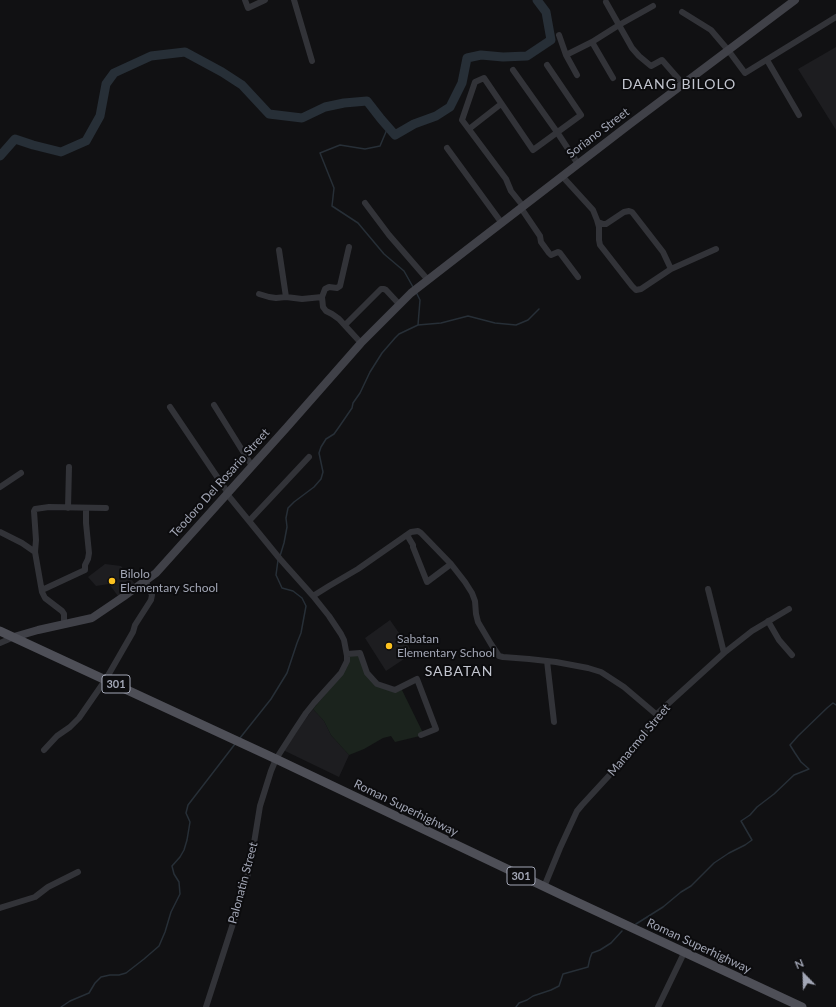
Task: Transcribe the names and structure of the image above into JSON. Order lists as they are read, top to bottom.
{
  "streets": {
    "main road": [
      "Soriano Street",
      "Teodoro Del Rosario Street",
      "301",
      "Roman Superhighway"
    ],
    "street": ["Manacmol Street", "Palonatin Street"]
  },
  "crossings": [
    ["Soriano Street", "Teodoro Del Rosario Street"],
    ["Teodoro Del Rosario Street", "Roman Superhighway"],
    ["Manacmol Street", "Roman Superhighway"],
    ["Roman Superhighway", "Palonatin Street"]
  ],
  "districts": ["DAANG BILOLO", "SABATAN"],
  "places": ["Bilolo Elementary School", "Sabatan Elementary School"],
  "north": "top left"
}
